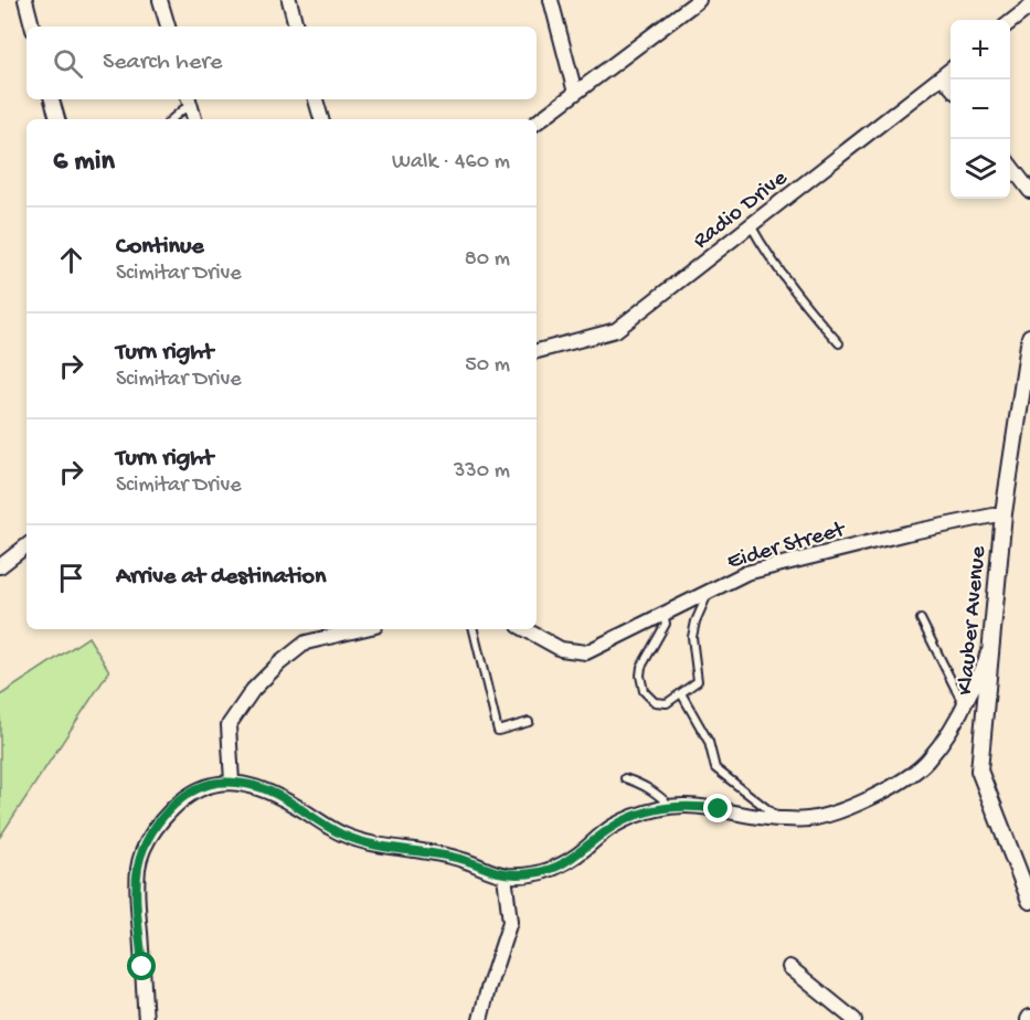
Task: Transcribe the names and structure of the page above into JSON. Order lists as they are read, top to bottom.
{
  "streets": {
    "street": ["Radio Drive", "Eider Street", "Klauber Avenue"]
  },
  "crossings": [
    ["Eider Street", "Klauber Avenue"]
  ],
  "page": {
    "map_buttons": ["+", "−"],
    "search": "Search here",
    "heading": ["6 min", "Walk · 460 m"],
    "list": [
      ["Continue", "Scimitar Drive", "80 m"],
      ["Turn right", "Scimitar Drive", "50 m"],
      ["Turn right", "Scimitar Drive", "330 m"],
      "Arrive at destination"
    ]
  }
}
